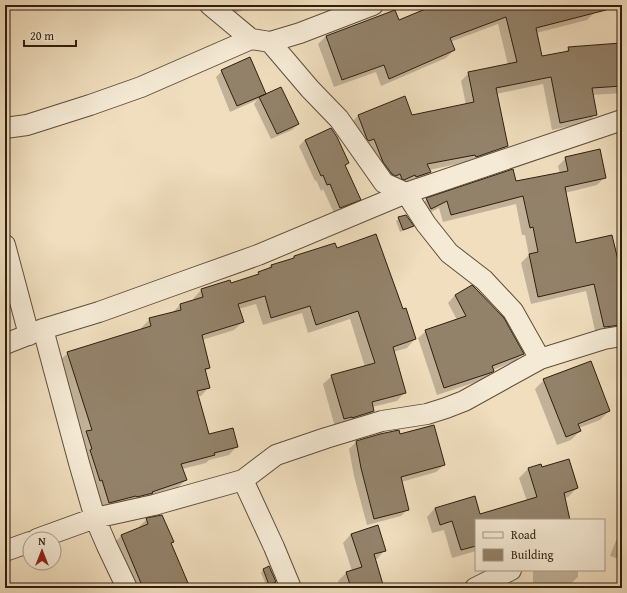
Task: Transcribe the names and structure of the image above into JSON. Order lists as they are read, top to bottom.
{
  "legend": ["Road", "Building"],
  "scale_bar": "20 m",
  "north": "top"
}
